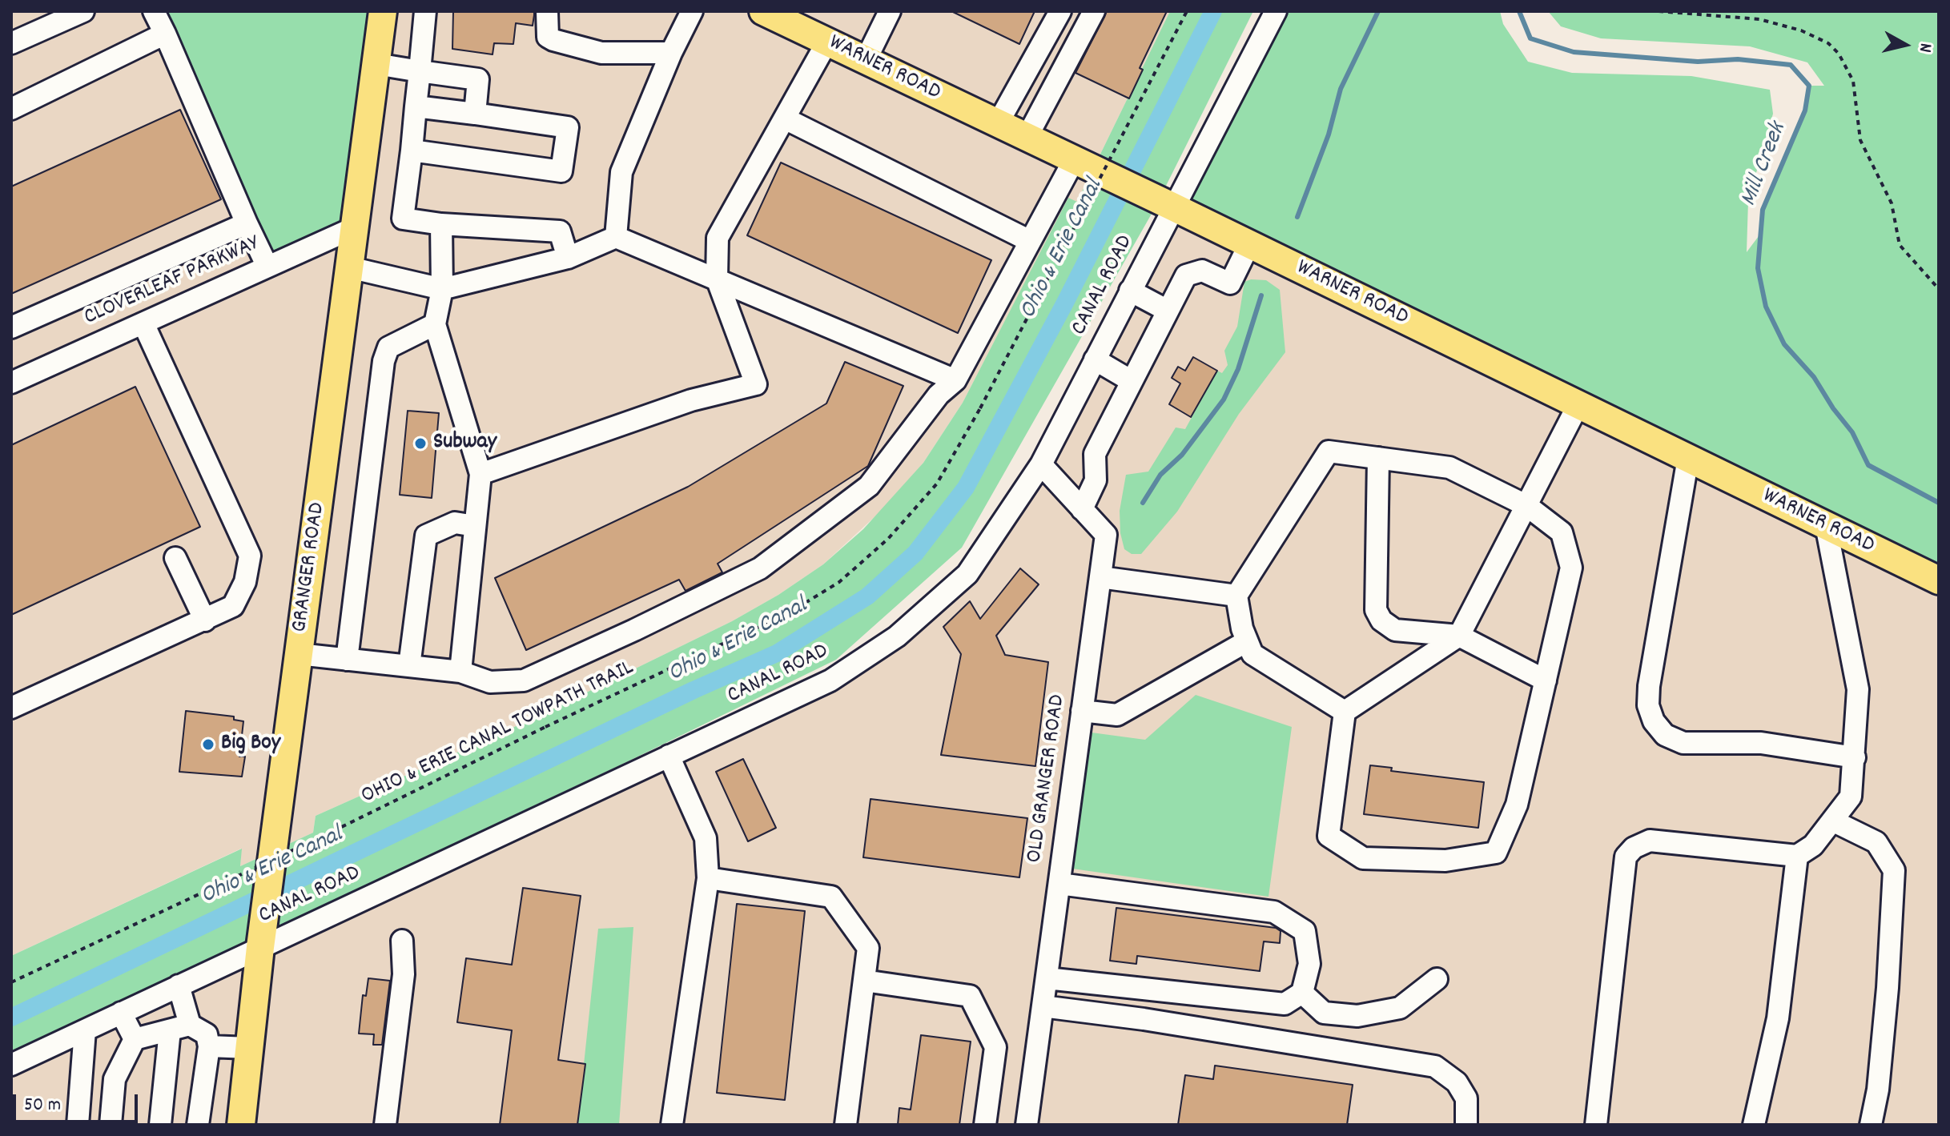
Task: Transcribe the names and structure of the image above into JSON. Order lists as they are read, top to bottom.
{
  "streets": {
    "main road": ["WARNER ROAD", "GRANGER ROAD"],
    "street": ["CLOVERLEAF PARKWAY", "CANAL ROAD", "OLD GRANGER ROAD"],
    "path": ["OHIO & ERIE CANAL TOWPATH TRAIL"]
  },
  "crossings": [
    ["WARNER ROAD", "CANAL ROAD"],
    ["CLOVERLEAF PARKWAY", "GRANGER ROAD"],
    ["CANAL ROAD", "GRANGER ROAD"],
    ["CANAL ROAD", "OLD GRANGER ROAD"]
  ],
  "water": ["Mill Creek", "Ohio & Erie Canal"],
  "places": ["Subway", "Big Boy"],
  "scale_bar": "50 m",
  "north": "right"
}
